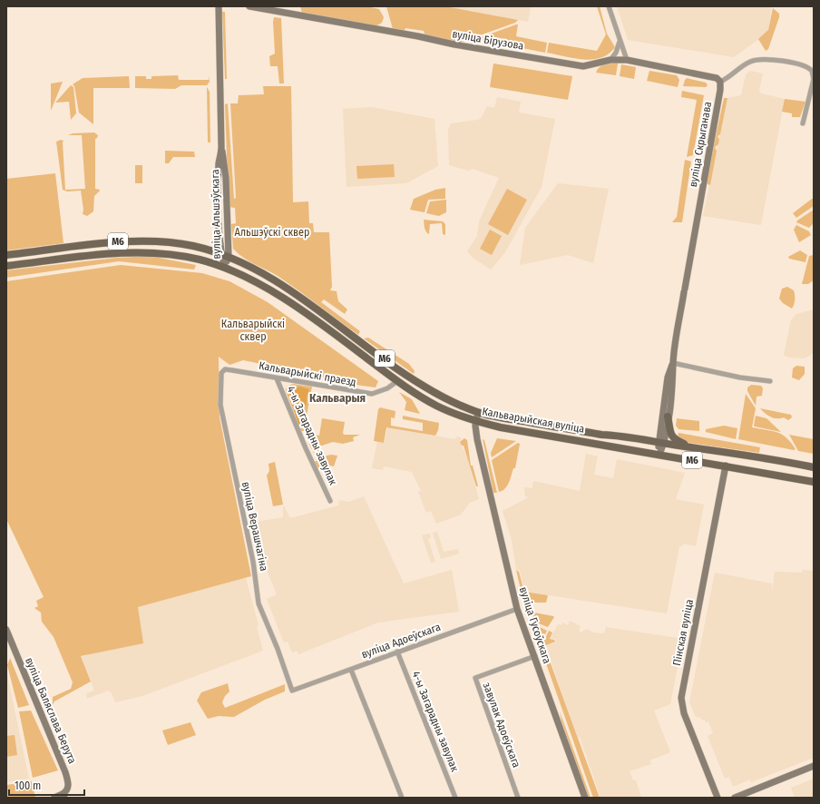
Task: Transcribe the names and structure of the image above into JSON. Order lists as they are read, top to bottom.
{
  "streets": {
    "main road": ["М6", "Кальварыйская вуліца"],
    "street": [
      "вуліца Бірузова",
      "вуліца Скрыганава",
      "вуліца Альшэўскага",
      "Кальварыйскі праезд",
      "4-ы Загарадны завулак",
      "вуліца Верашчагіна",
      "вуліца Гусоўскага",
      "Пінская вуліца",
      "вуліца Адоеўскага",
      "вуліца Баляслава Берута",
      "завулак Адоеўскага"
    ]
  },
  "crossings": [
    ["вуліца Бірузова", "вуліца Скрыганава"],
    ["вуліца Скрыганава", "Кальварыйская вуліца"],
    ["вуліца Альшэўскага", "М6"],
    ["вуліца Альшэўскага", "Кальварыйская вуліца"],
    ["М6", "Кальварыйская вуліца"],
    ["Кальварыйскі праезд", "Кальварыйская вуліца"],
    ["Кальварыйскі праезд", "4-ы Загарадны завулак"],
    ["Кальварыйскі праезд", "вуліца Верашчагіна"],
    ["Кальварыйская вуліца", "вуліца Гусоўскага"],
    ["Кальварыйская вуліца", "Пінская вуліца"],
    ["4-ы Загарадны завулак", "вуліца Адоеўскага"],
    ["вуліца Верашчагіна", "вуліца Адоеўскага"],
    ["вуліца Гусоўскага", "вуліца Адоеўскага"],
    ["вуліца Гусоўскага", "завулак Адоеўскага"]
  ],
  "districts": ["Кальварыя"],
  "parks": ["Альшэўскі сквер", "Кальварыйскі сквер"],
  "scale_bar": "100 m"
}
